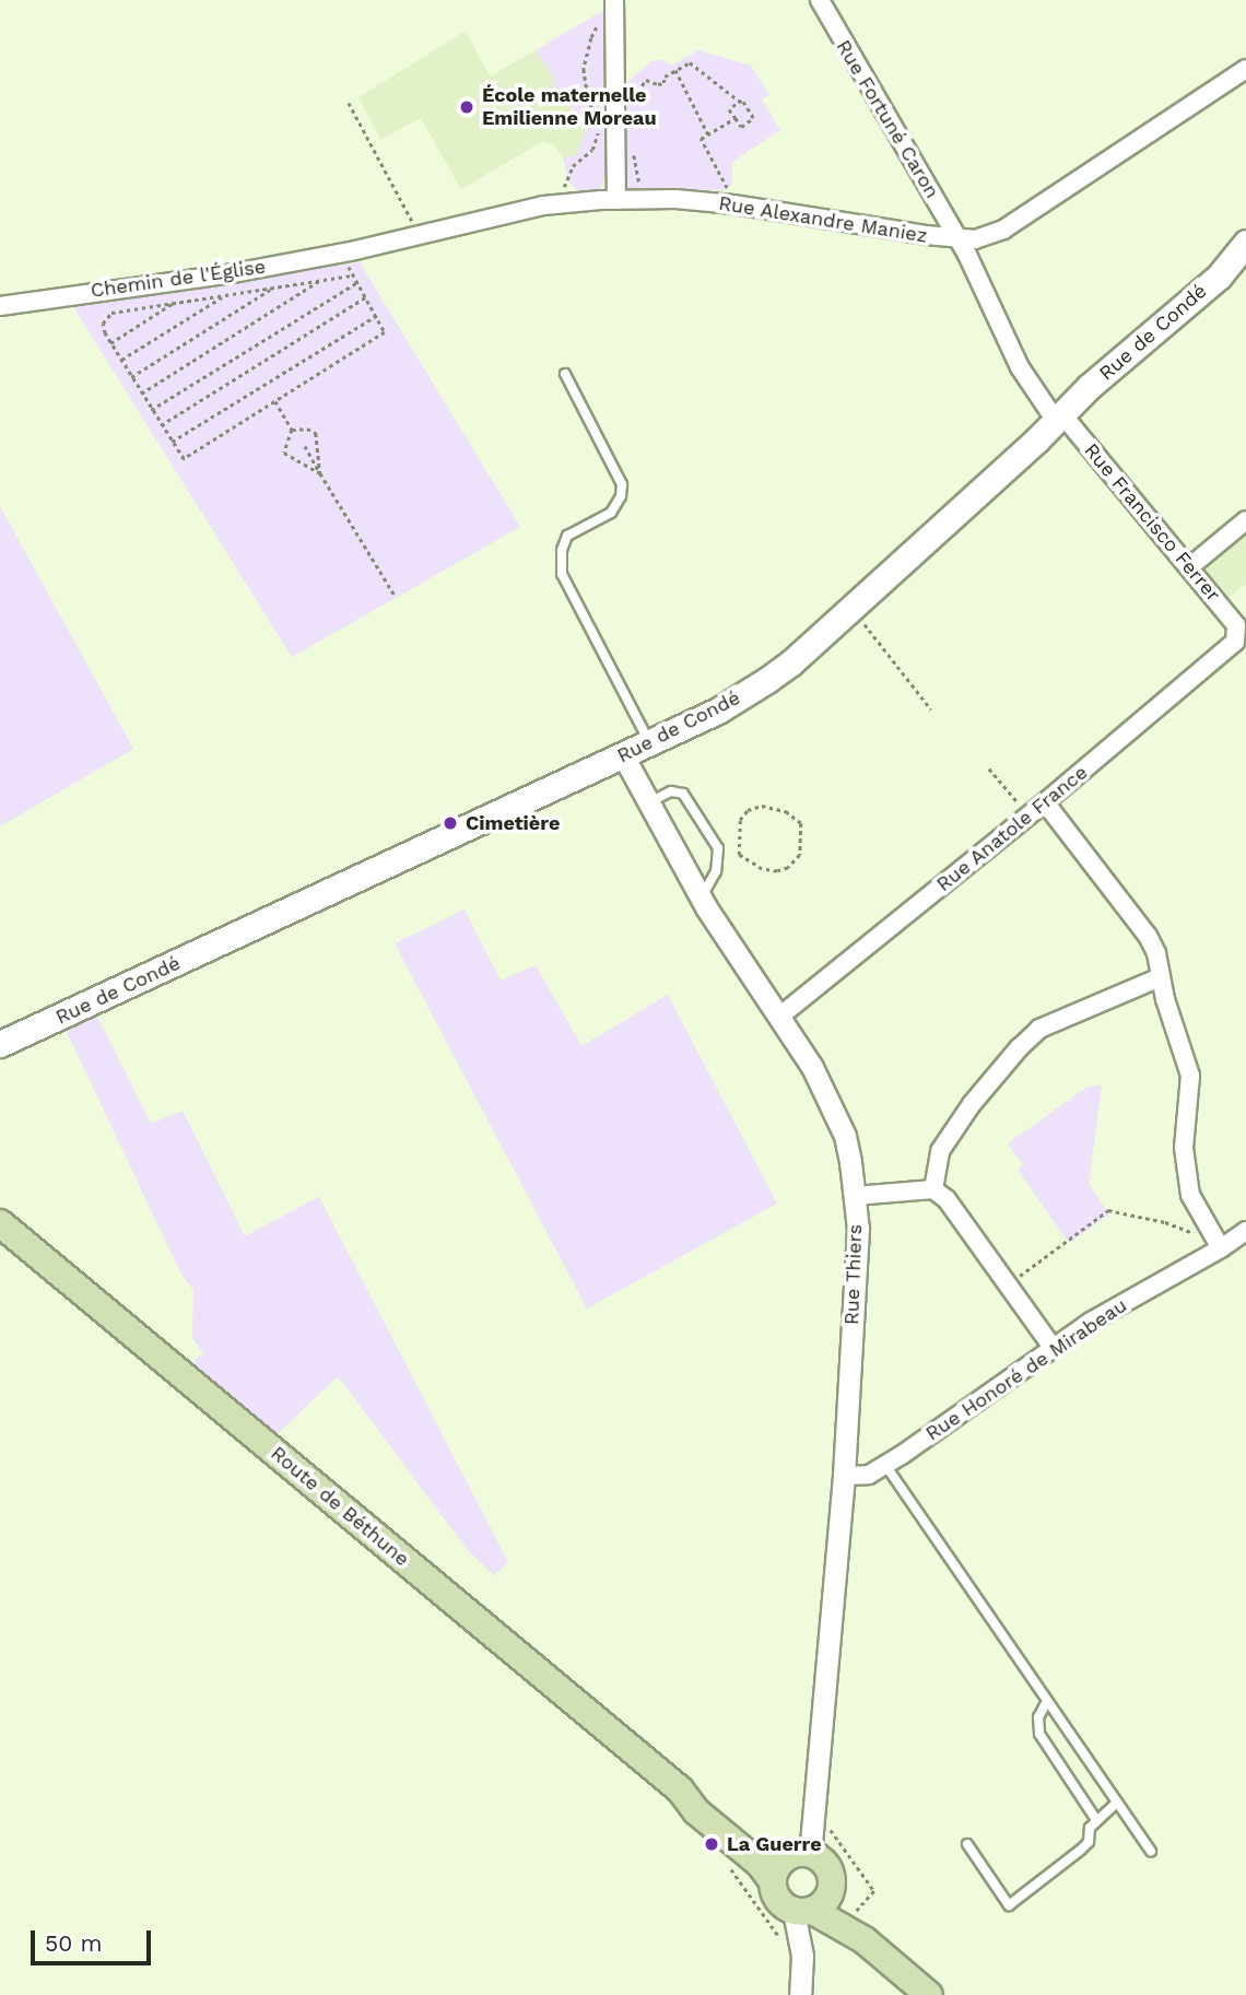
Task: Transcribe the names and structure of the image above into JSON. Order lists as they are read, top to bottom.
{
  "streets": {
    "main road": ["Rue de Condé", "Route de Béthune"],
    "street": [
      "Rue Fortuné Caron",
      "Rue Alexandre Maniez",
      "Chemin de l'Église",
      "Rue Francisco Ferrer",
      "Rue Anatole France",
      "Rue Thiers",
      "Rue Honoré de Mirabeau"
    ]
  },
  "crossings": [
    ["Rue Fortuné Caron", "Rue Alexandre Maniez"],
    ["Rue Fortuné Caron", "Rue de Condé"],
    ["Rue Fortuné Caron", "Rue Francisco Ferrer"],
    ["Rue Alexandre Maniez", "Chemin de l'Église"],
    ["Rue de Condé", "Rue Francisco Ferrer"],
    ["Rue de Condé", "Rue Thiers"],
    ["Rue Francisco Ferrer", "Rue Anatole France"],
    ["Rue Anatole France", "Rue Thiers"],
    ["Rue Thiers", "Rue Honoré de Mirabeau"],
    ["Rue Thiers", "Route de Béthune"]
  ],
  "places": ["École maternelle Emilienne Moreau", "Cimetière", "La Guerre"],
  "scale_bar": "50 m"
}
